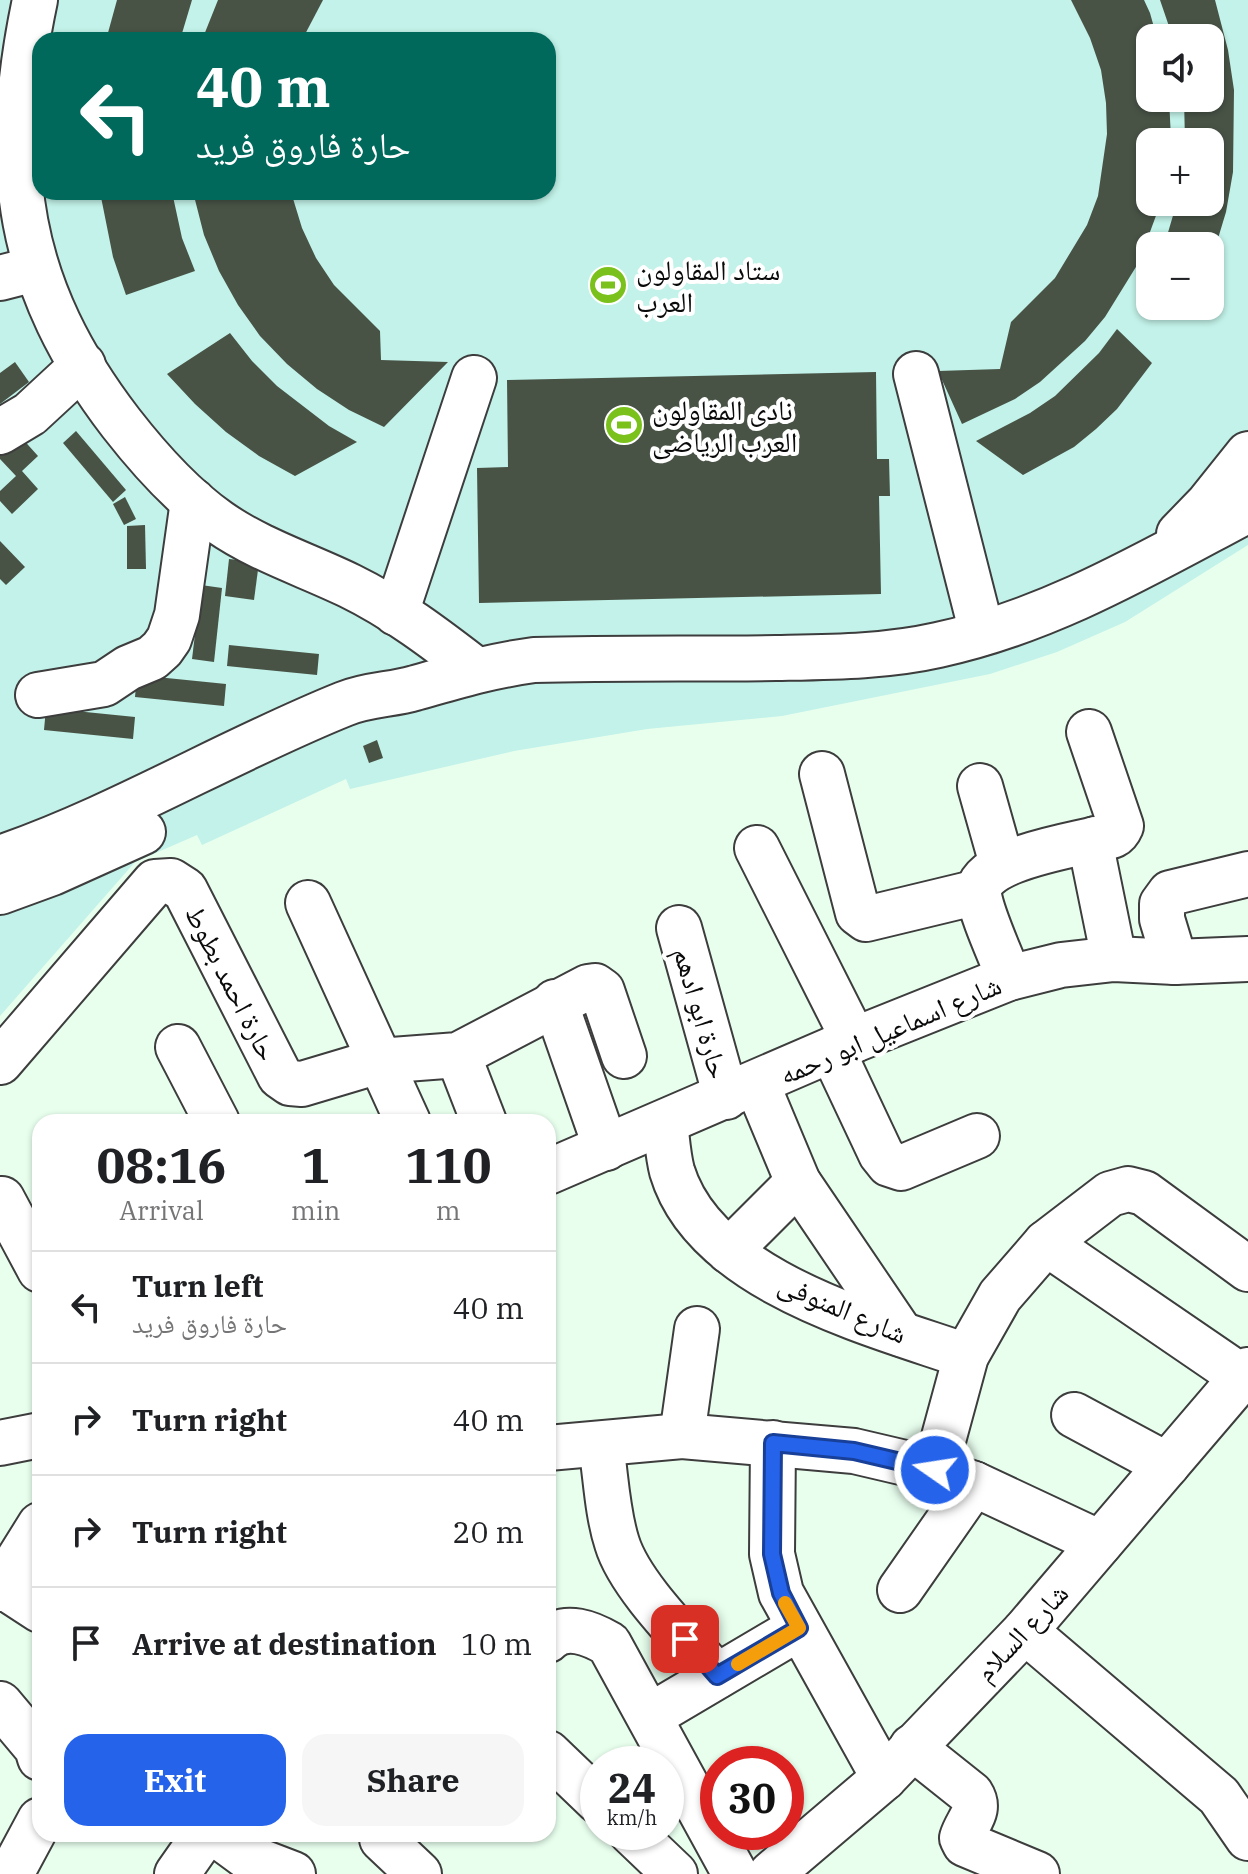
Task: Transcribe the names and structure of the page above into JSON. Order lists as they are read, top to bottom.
{
  "streets": {
    "street": [
      "حارة احمد بطوط",
      "حارة ابو ادهم",
      "شارع اسماعيل ابو رحمه",
      "شارع المنوفى",
      "شارع السلام"
    ]
  },
  "crossings": [
    ["حارة ابو ادهم", "شارع اسماعيل ابو رحمه"],
    ["حارة ابو ادهم", "شارع المنوفى"],
    ["شارع اسماعيل ابو رحمه", "شارع المنوفى"]
  ],
  "places": {
    "sports": ["ستاد المقاولون العرب", "نادى المقاولون العرب الرياضى"]
  },
  "page": {
    "map_buttons": ["+", "−"],
    "turn": ["40 m", "حارة فاروق فريد"],
    "eta": [
      "08:16",
      "Arrival",
      "1",
      "min",
      "110",
      "m"
    ],
    "list": [
      {
        "name": "Turn left",
        "note": "حارة فاروق فريد",
        "value": "40 m"
      },
      {
        "name": "Turn right",
        "value": "40 m"
      },
      {
        "name": "Turn right",
        "value": "20 m"
      },
      {
        "name": "Arrive at destination",
        "value": "10 m"
      }
    ],
    "buttons": ["Exit", "Share"],
    "speed": "24 km/h",
    "limit": "30"
  }
}
